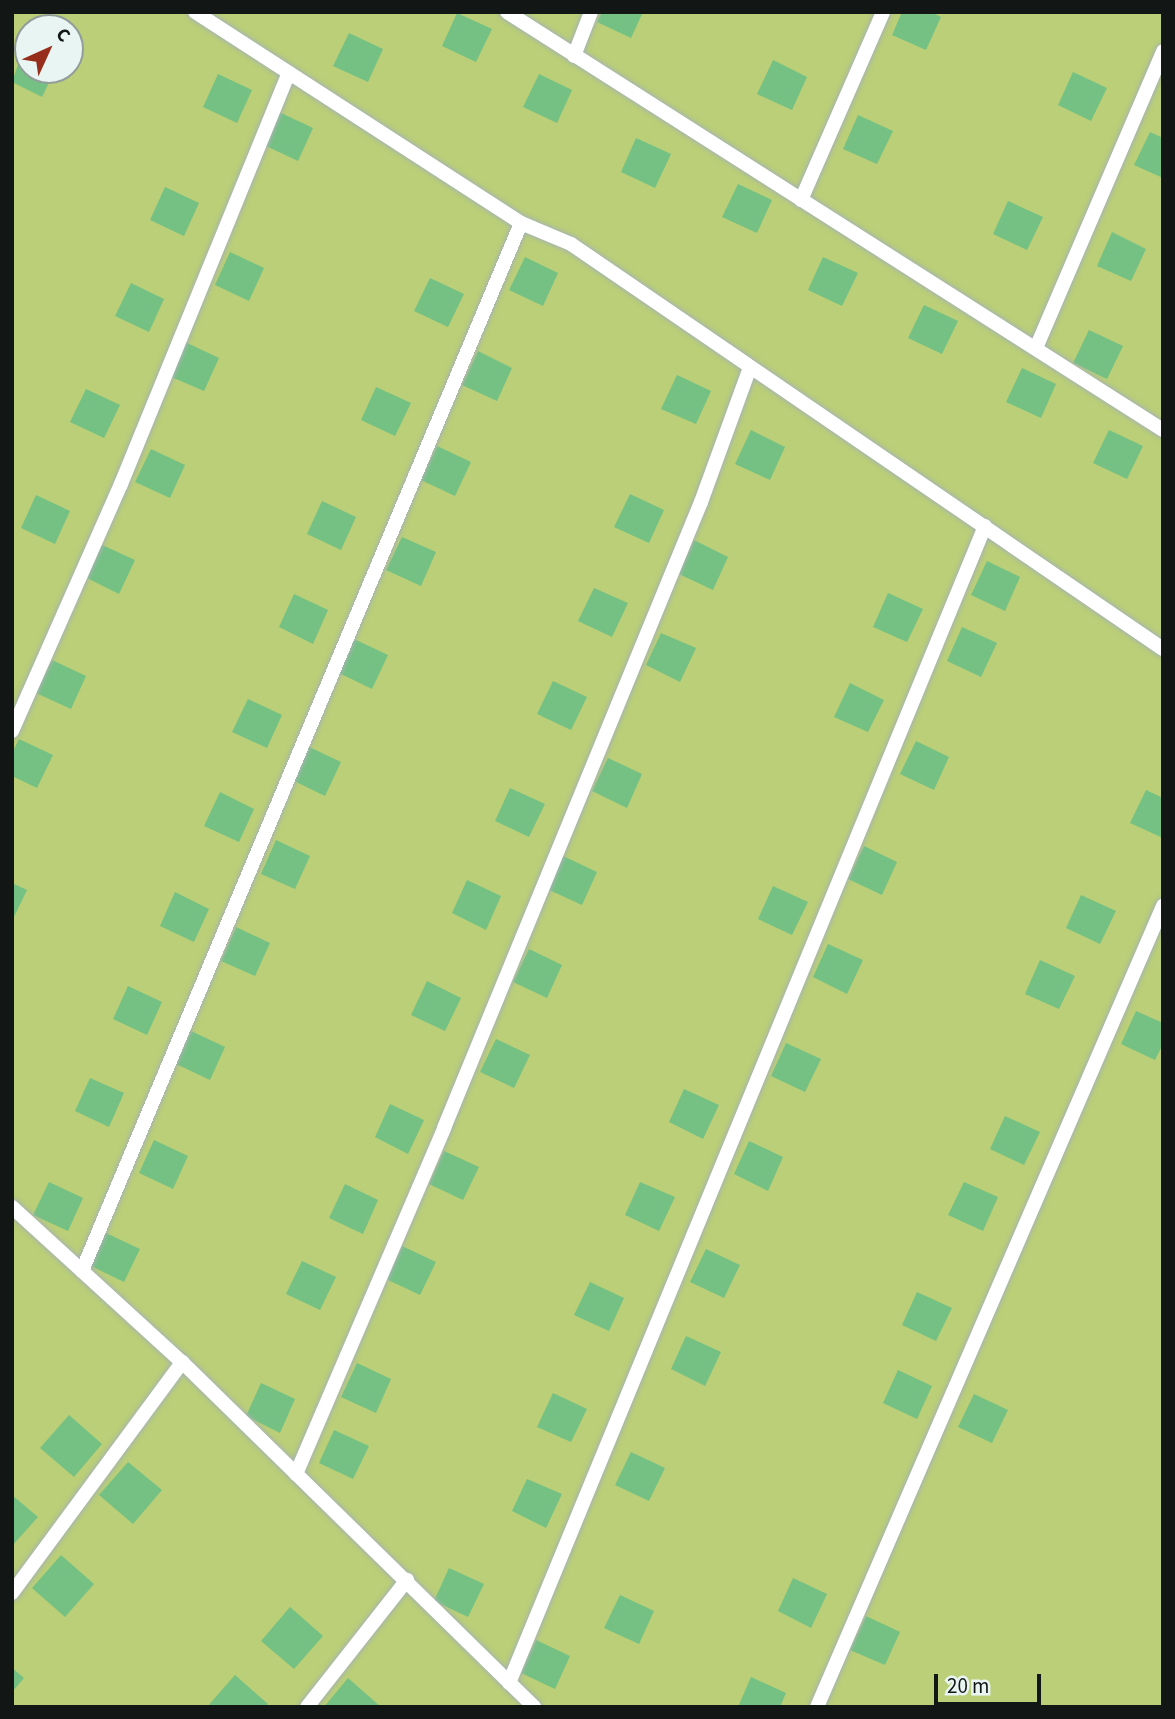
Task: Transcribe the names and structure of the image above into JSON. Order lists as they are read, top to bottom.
{
  "scale_bar": "20 m",
  "north": "top right"
}
